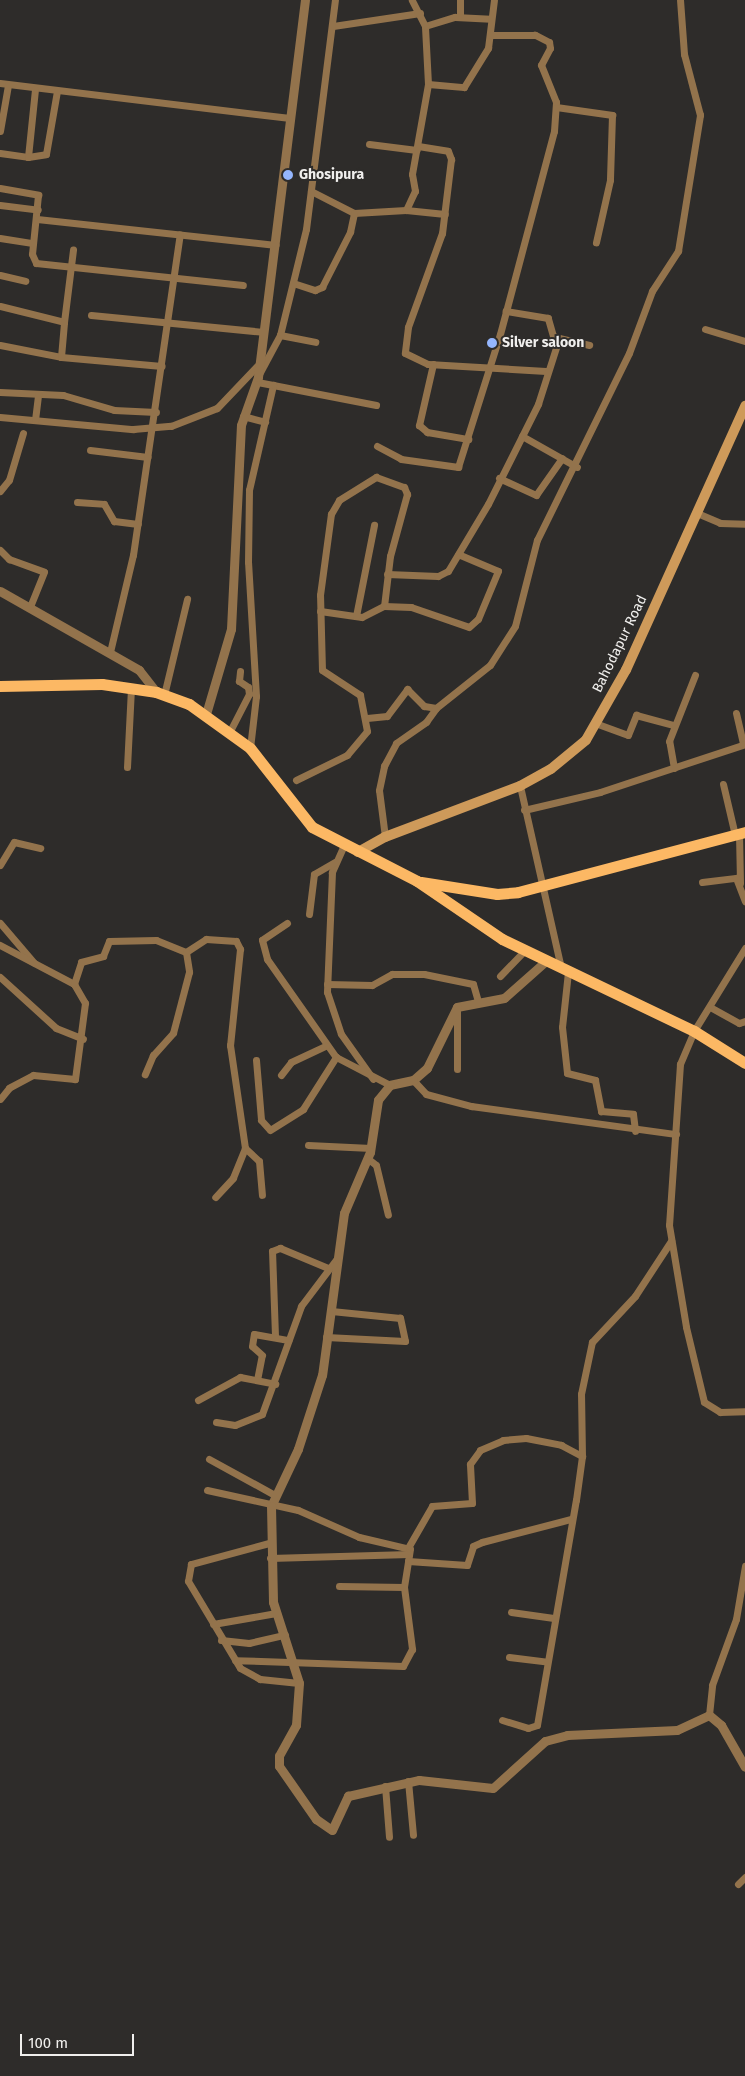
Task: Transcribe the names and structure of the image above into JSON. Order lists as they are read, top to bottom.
{
  "streets": {
    "main road": ["Bahodapur Road"]
  },
  "places": ["Ghosipura", "Silver saloon"],
  "scale_bar": "100 m"
}
